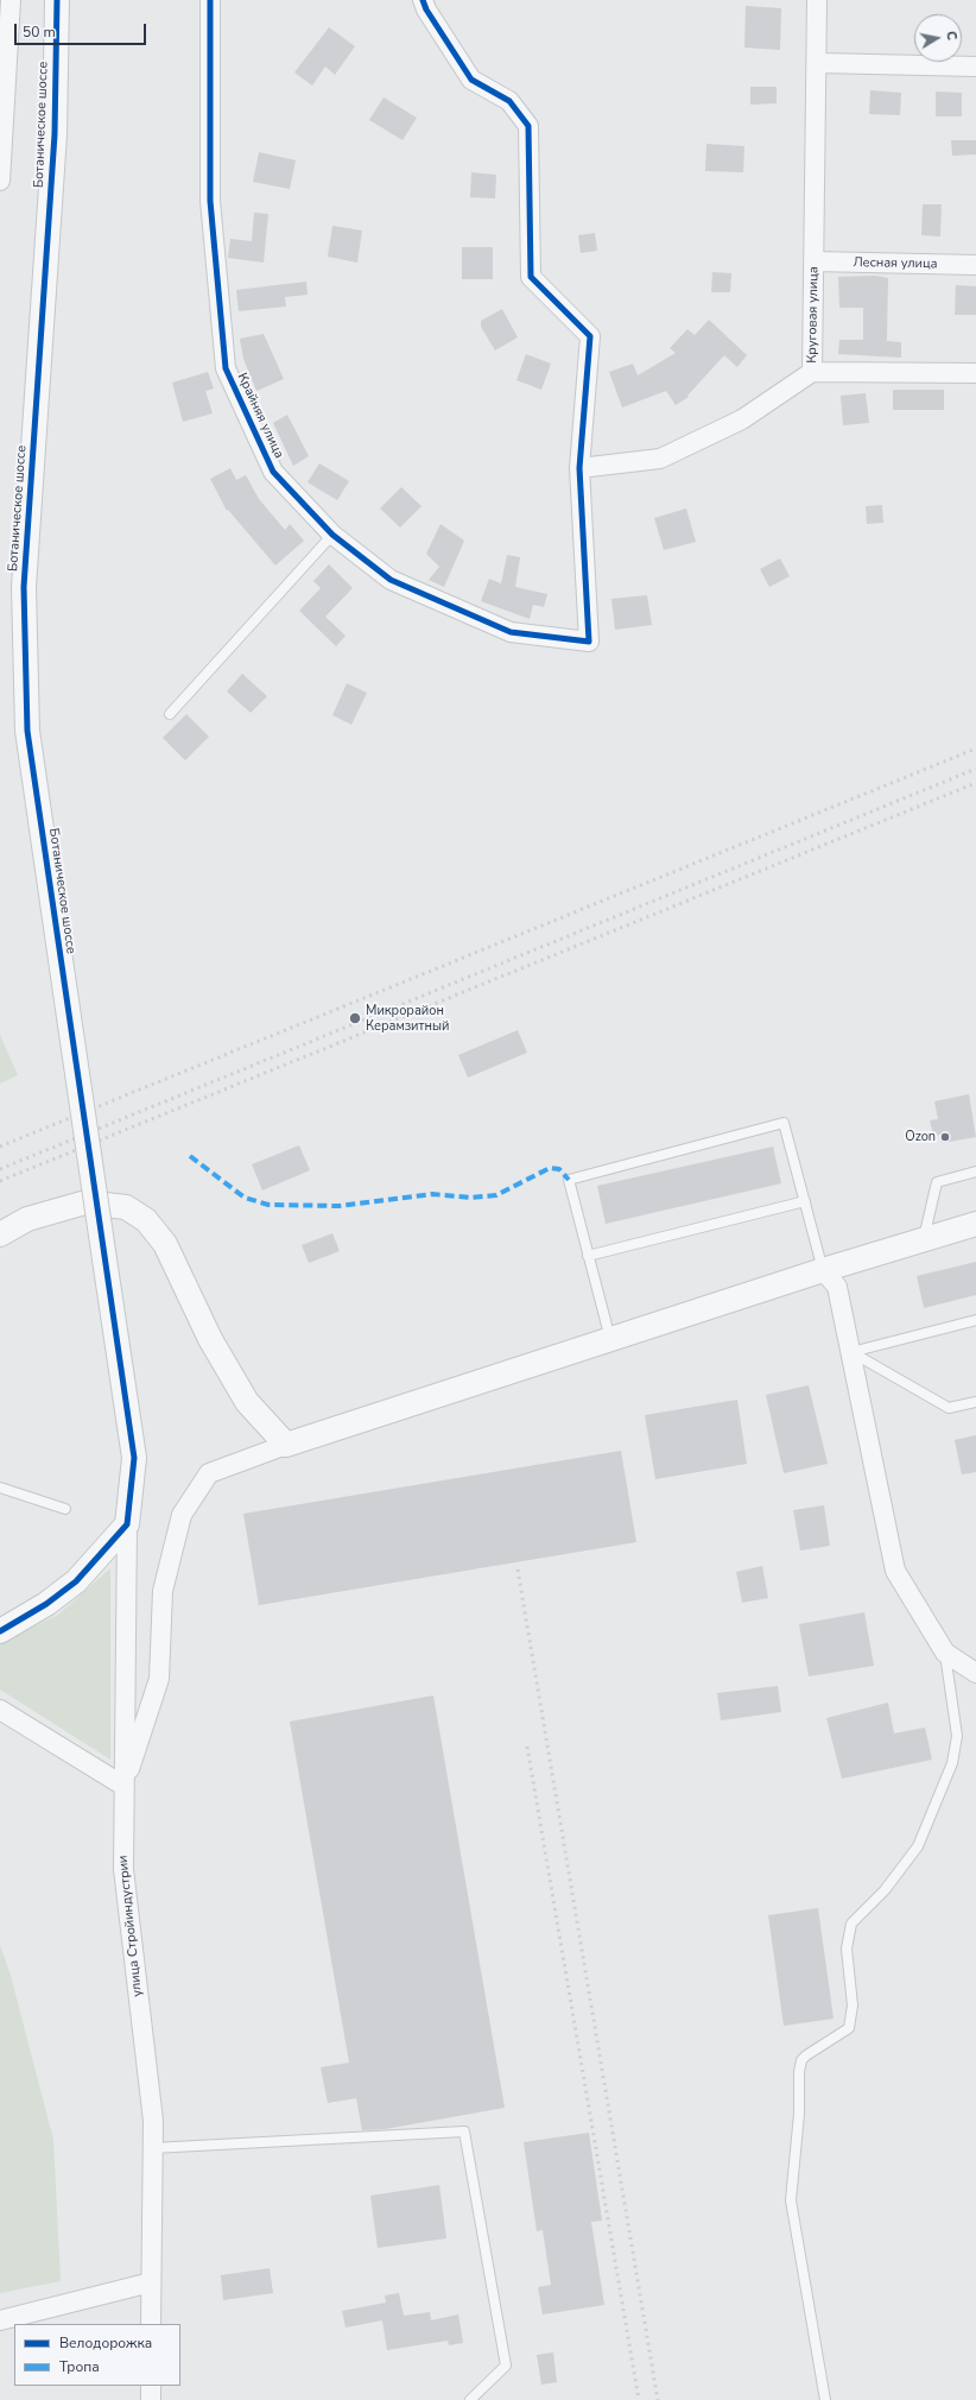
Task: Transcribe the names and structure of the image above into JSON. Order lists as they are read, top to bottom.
{
  "streets": {
    "street": [
      "Ботаническое шоссе",
      "Лесная улица",
      "Круговая улица",
      "Крайняя улица",
      "улица Стройиндустрии"
    ]
  },
  "crossings": [
    ["Ботаническое шоссе", "улица Стройиндустрии"],
    ["Лесная улица", "Круговая улица"],
    ["Круговая улица", "Крайняя улица"]
  ],
  "places": ["Микрорайон Керамзитный", "Ozon"],
  "legend": ["Велодорожка", "Тропа"],
  "scale_bar": "50 m",
  "north": "right"
}
